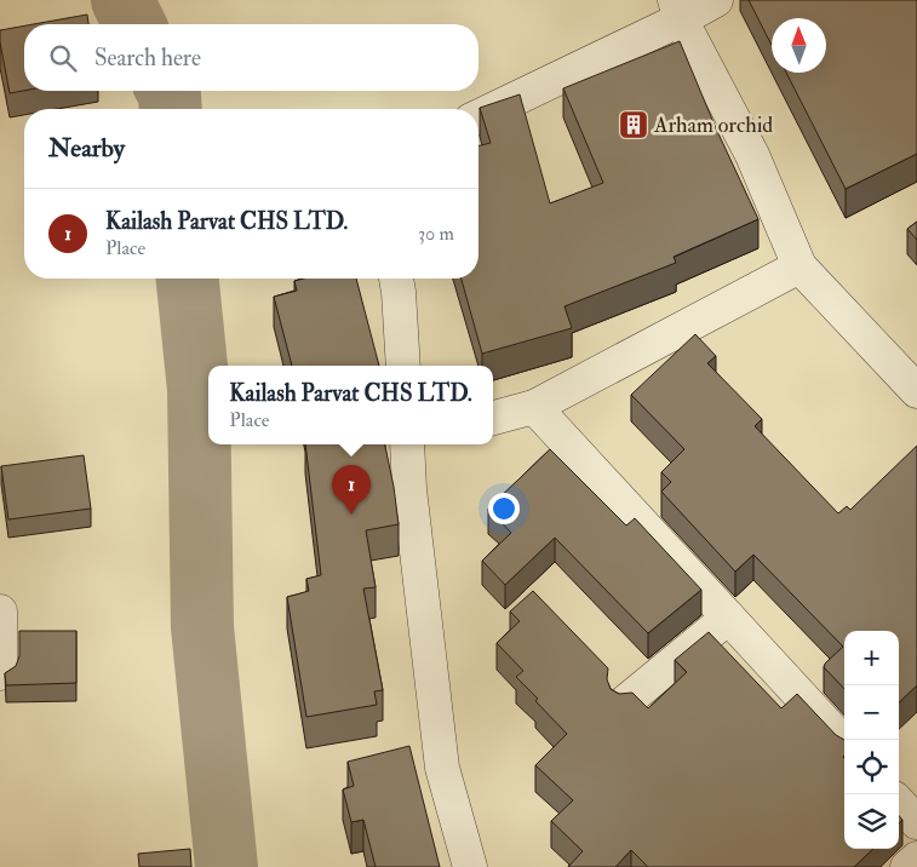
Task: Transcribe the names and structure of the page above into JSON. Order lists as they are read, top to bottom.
{
  "places": {
    "building": ["Arham orchid"]
  },
  "north": "top",
  "page": {
    "search": "Search here",
    "heading": "Nearby",
    "list": [
      {
        "mark": "1",
        "name": "Kailash Parvat CHS LTD.",
        "note": "Place",
        "value": "30 m"
      }
    ],
    "popup": ["Kailash Parvat CHS LTD.", "Place"],
    "pins": "1",
    "map_buttons": ["+", "−"]
  }
}
